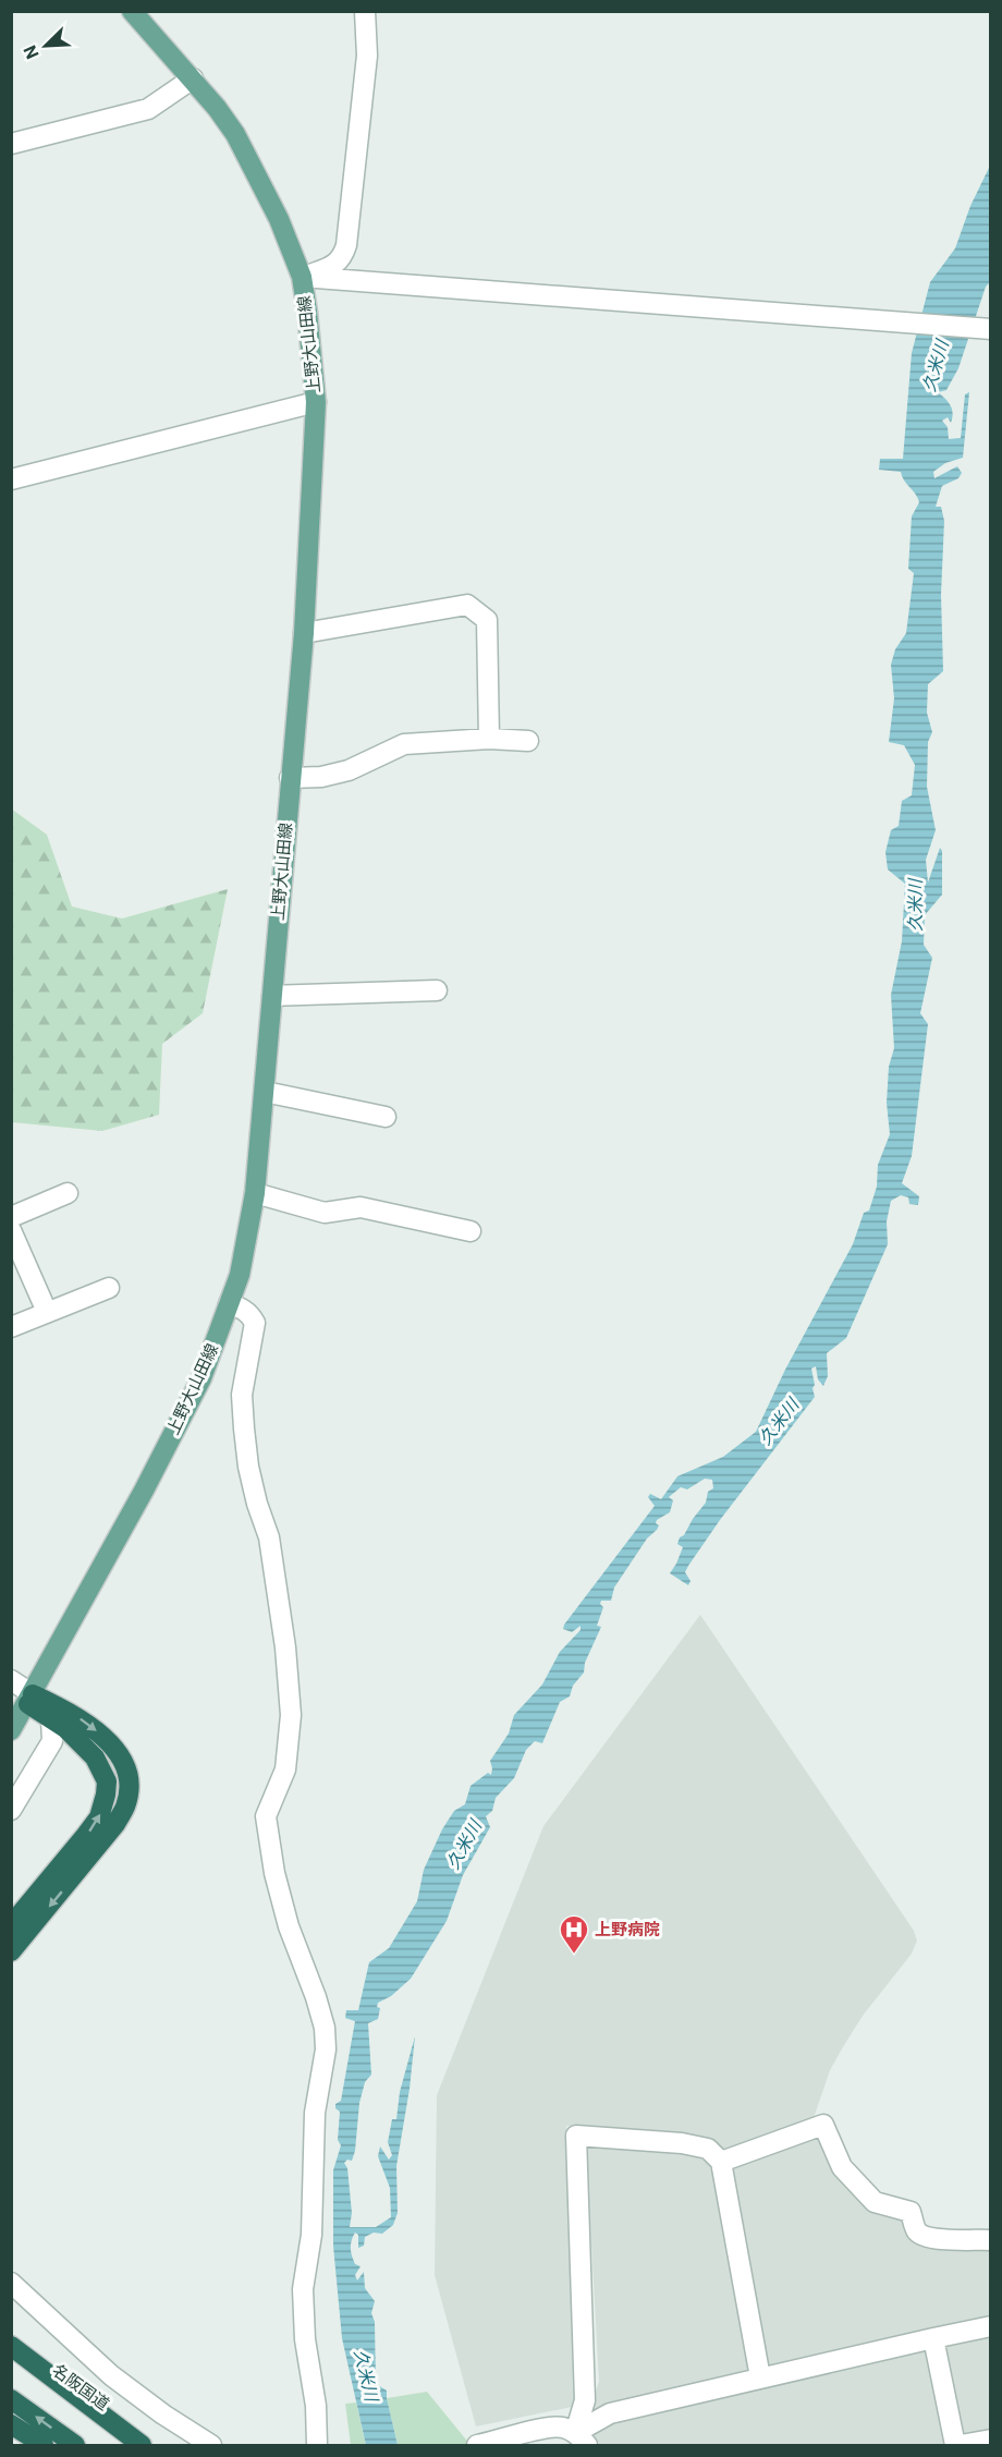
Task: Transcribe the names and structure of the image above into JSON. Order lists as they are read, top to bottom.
{
  "streets": {
    "highway": ["名阪国道"],
    "main road": ["上野大山田線"]
  },
  "water": ["久米川"],
  "places": {
    "hospital": ["上野病院"]
  },
  "north": "bottom left"
}
